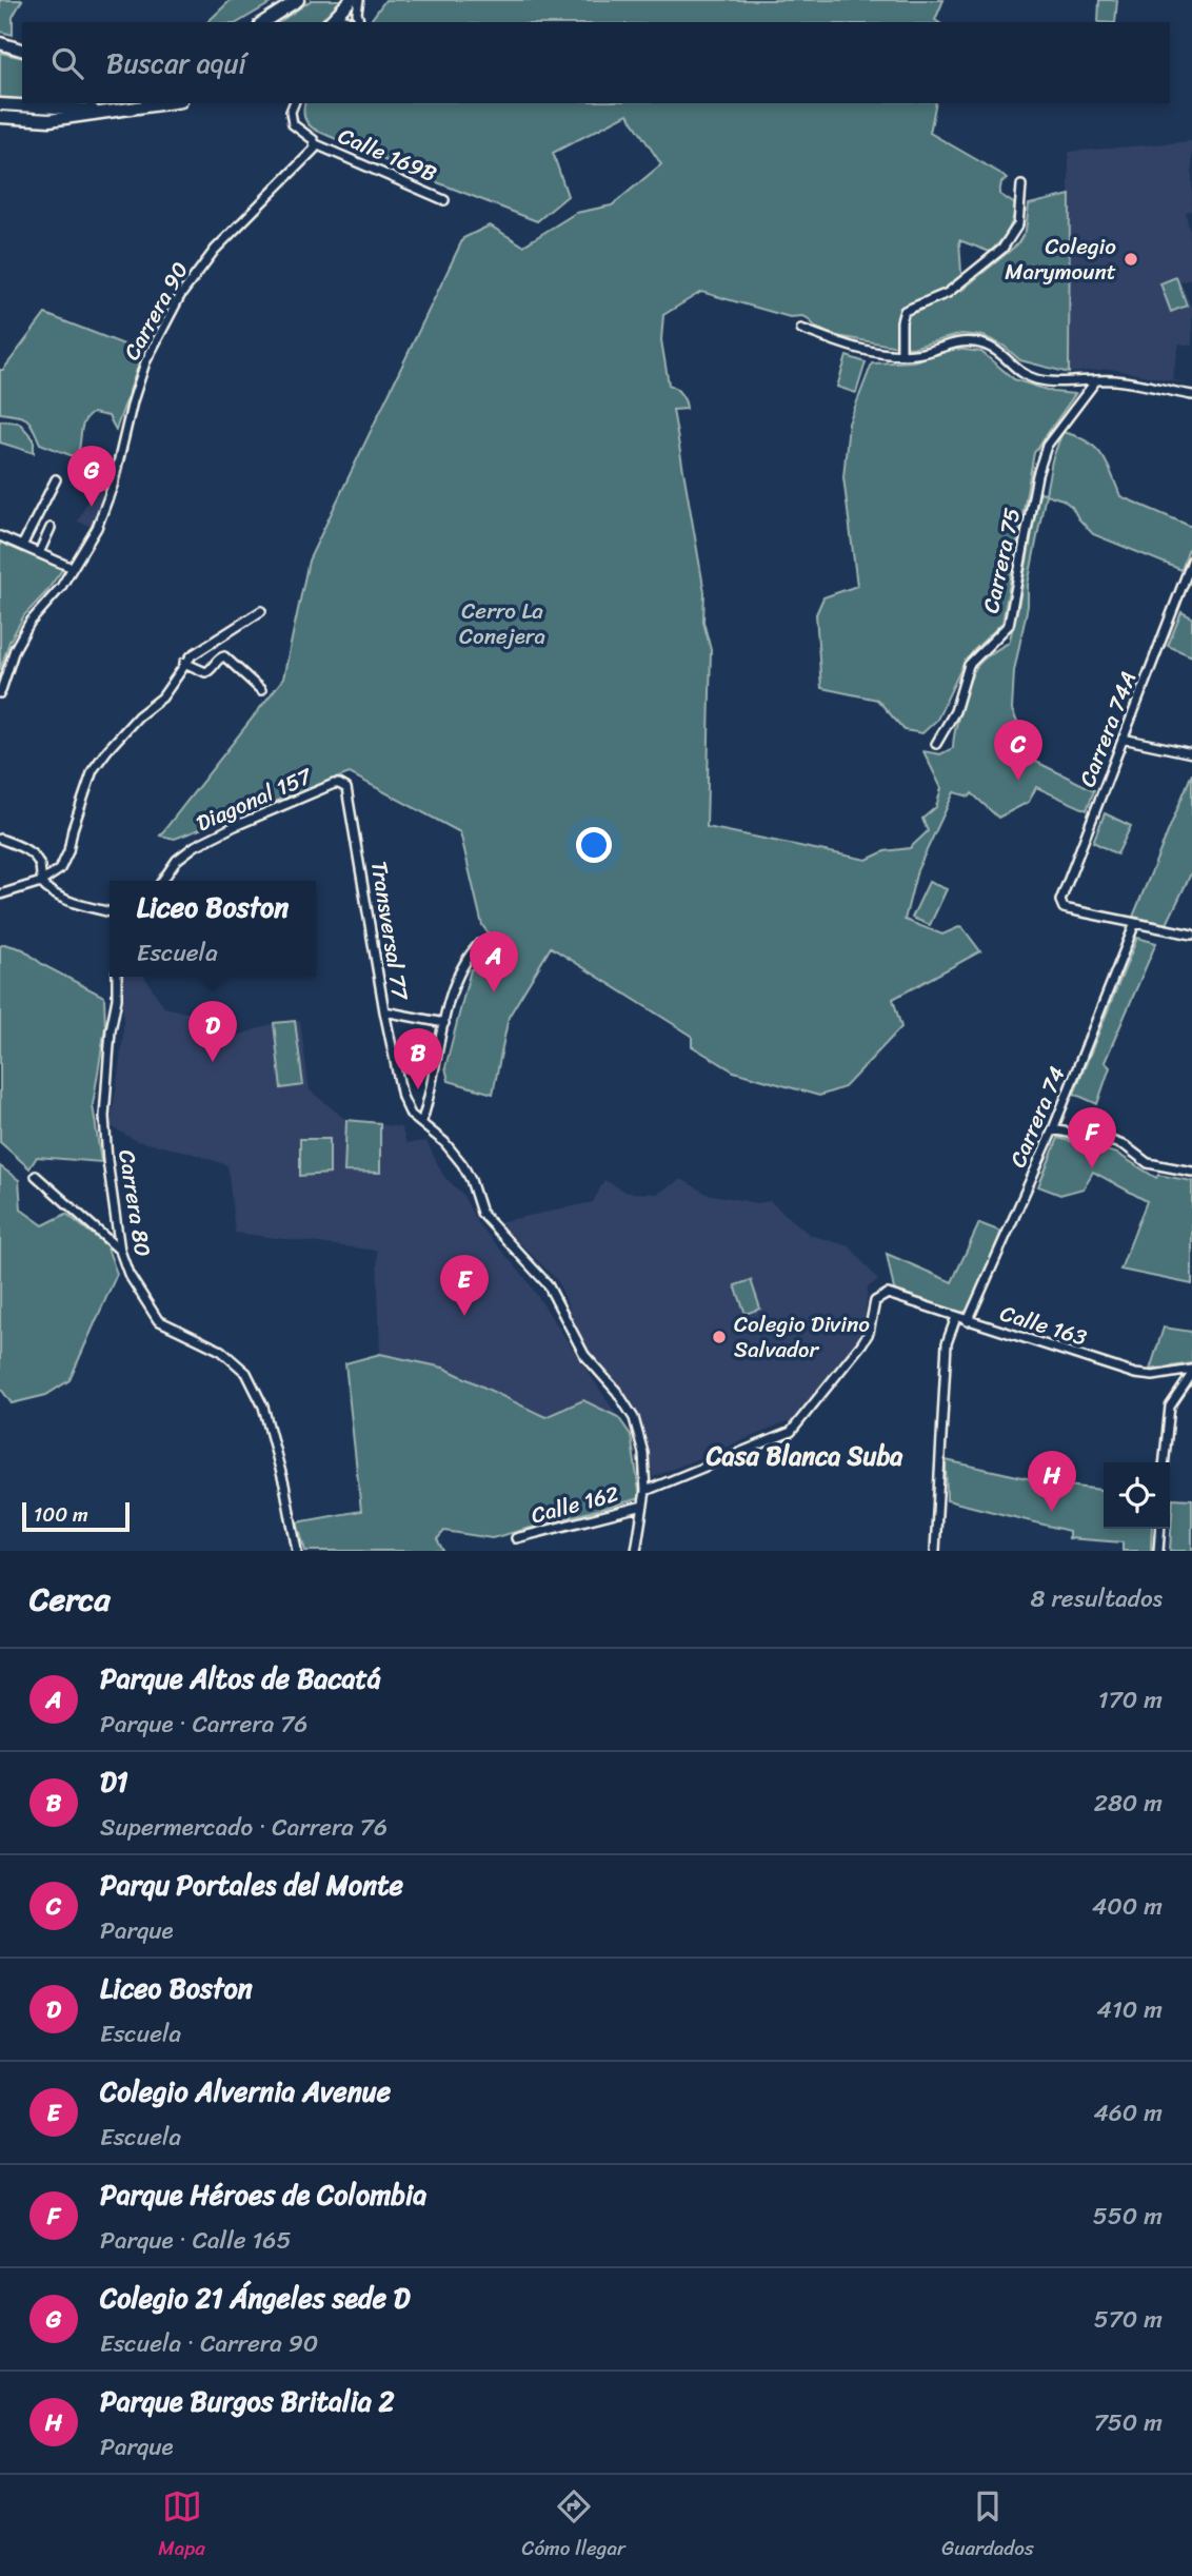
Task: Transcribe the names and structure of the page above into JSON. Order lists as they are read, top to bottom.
{
  "streets": {
    "street": [
      "Calle 169B",
      "Carrera 90",
      "Carrera 75",
      "Carrera 74A",
      "Diagonal 157",
      "Transversal 77",
      "Carrera 74",
      "Carrera 80",
      "Calle 163",
      "Calle 162"
    ]
  },
  "crossings": [
    ["Calle 169B", "Carrera 90"],
    ["Carrera 74A", "Carrera 74"],
    ["Diagonal 157", "Transversal 77"],
    ["Transversal 77", "Calle 162"],
    ["Carrera 74", "Calle 163"],
    ["Calle 163", "Calle 162"]
  ],
  "districts": ["Casa Blanca Suba"],
  "parks": ["Cerro La Conejera"],
  "places": ["Colegio Marymount", "Colegio Divino Salvador"],
  "scale_bar": "100 m",
  "page": {
    "search": "Buscar aquí",
    "pins": [
      "G",
      "C",
      "A",
      "D",
      "B",
      "F",
      "E",
      "H"
    ],
    "popup": ["Liceo Boston", "Escuela"],
    "scale": "100 m",
    "heading": ["Cerca", "8 resultados"],
    "list": [
      {
        "mark": "A",
        "name": "Parque Altos de Bacatá",
        "note": "Parque · Carrera 76",
        "value": "170 m"
      },
      {
        "mark": "B",
        "name": "D1",
        "note": "Supermercado · Carrera 76",
        "value": "280 m"
      },
      {
        "mark": "C",
        "name": "Parqu Portales del Monte",
        "note": "Parque",
        "value": "400 m"
      },
      {
        "mark": "D",
        "name": "Liceo Boston",
        "note": "Escuela",
        "value": "410 m"
      },
      {
        "mark": "E",
        "name": "Colegio Alvernia Avenue",
        "note": "Escuela",
        "value": "460 m"
      },
      {
        "mark": "F",
        "name": "Parque Héroes de Colombia",
        "note": "Parque · Calle 165",
        "value": "550 m"
      },
      {
        "mark": "G",
        "name": "Colegio 21 Ángeles sede D",
        "note": "Escuela · Carrera 90",
        "value": "570 m"
      },
      {
        "mark": "H",
        "name": "Parque Burgos Britalia 2",
        "note": "Parque",
        "value": "750 m"
      }
    ],
    "nav": ["Mapa", "Cómo llegar", "Guardados"]
  }
}
